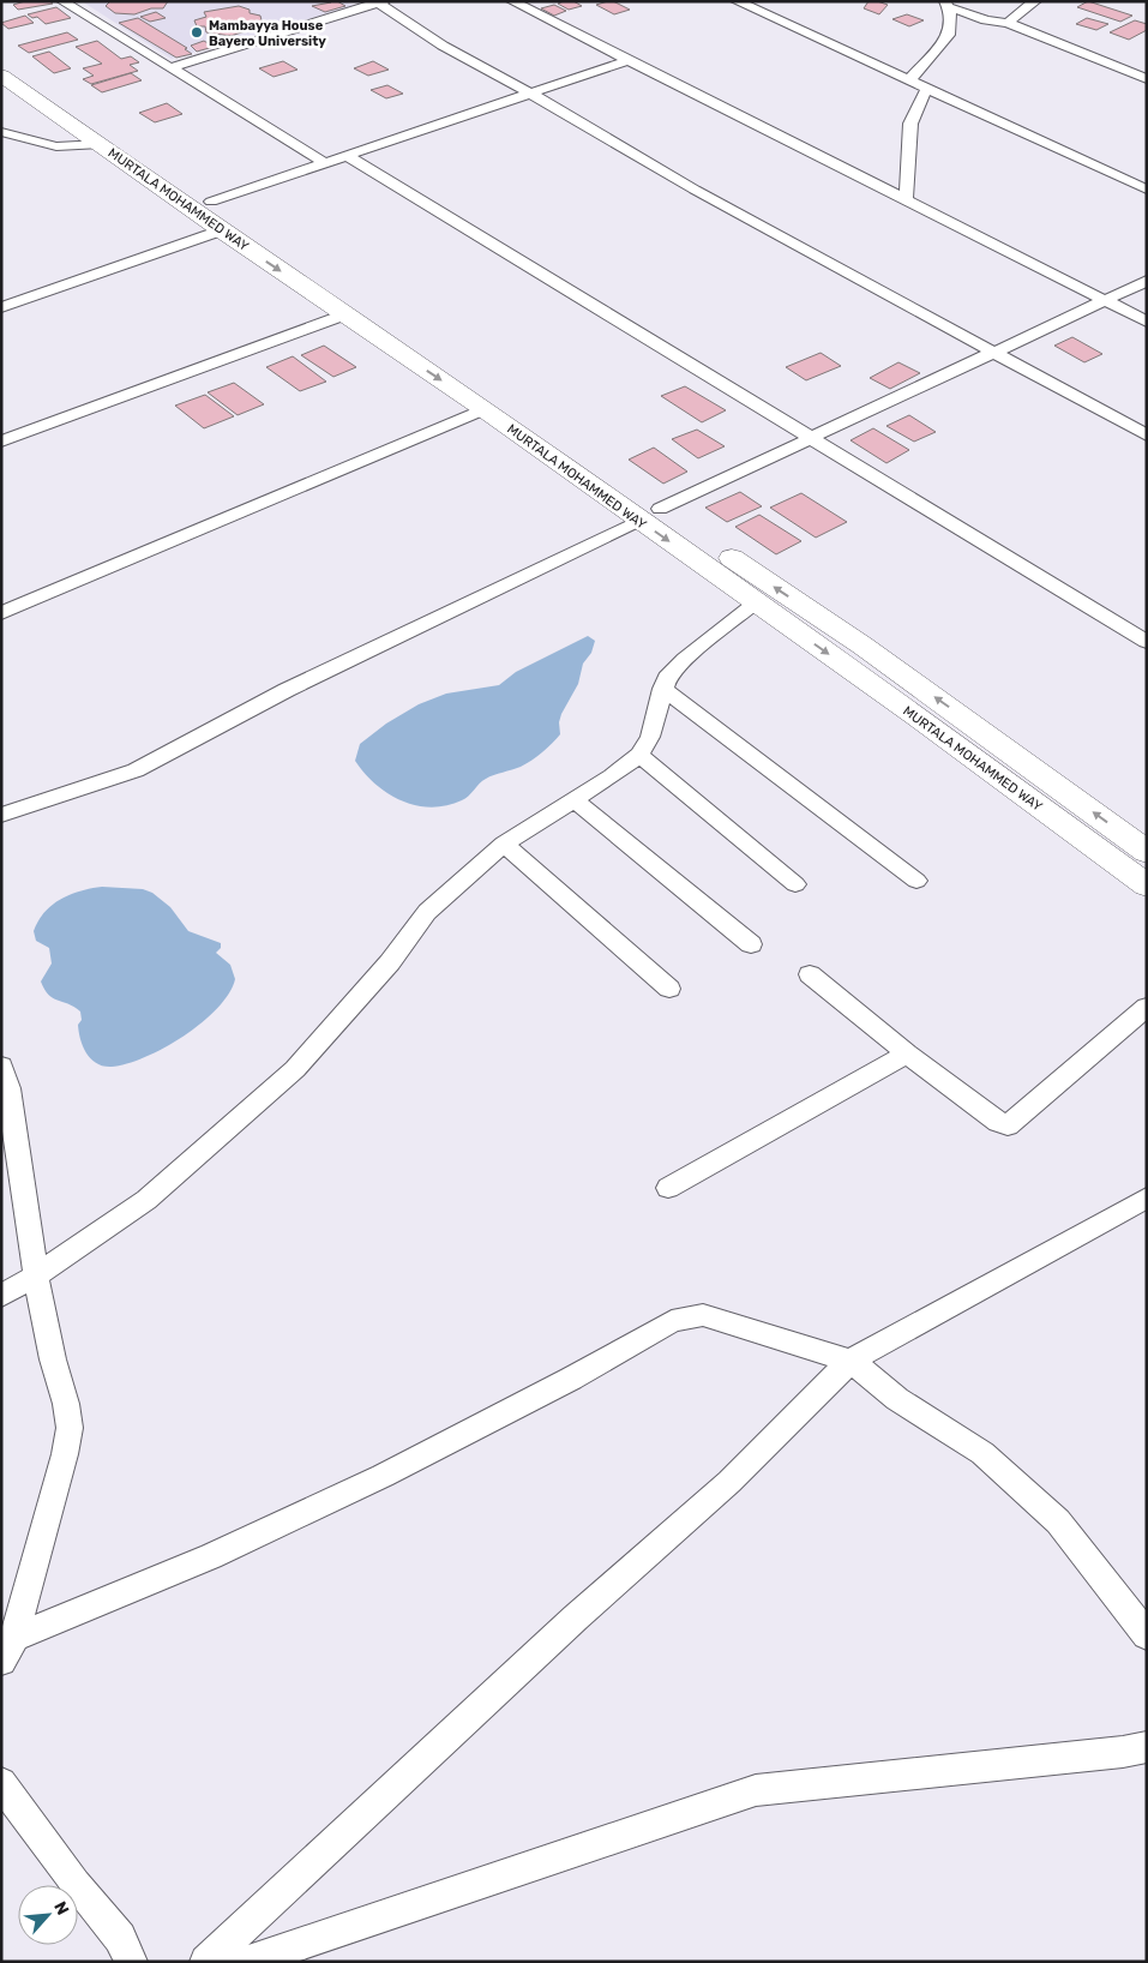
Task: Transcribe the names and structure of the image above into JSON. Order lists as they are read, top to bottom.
{
  "streets": {
    "main road": ["MURTALA MOHAMMED WAY"]
  },
  "places": ["Mambayya House Bayero University"],
  "north": "top right"
}
